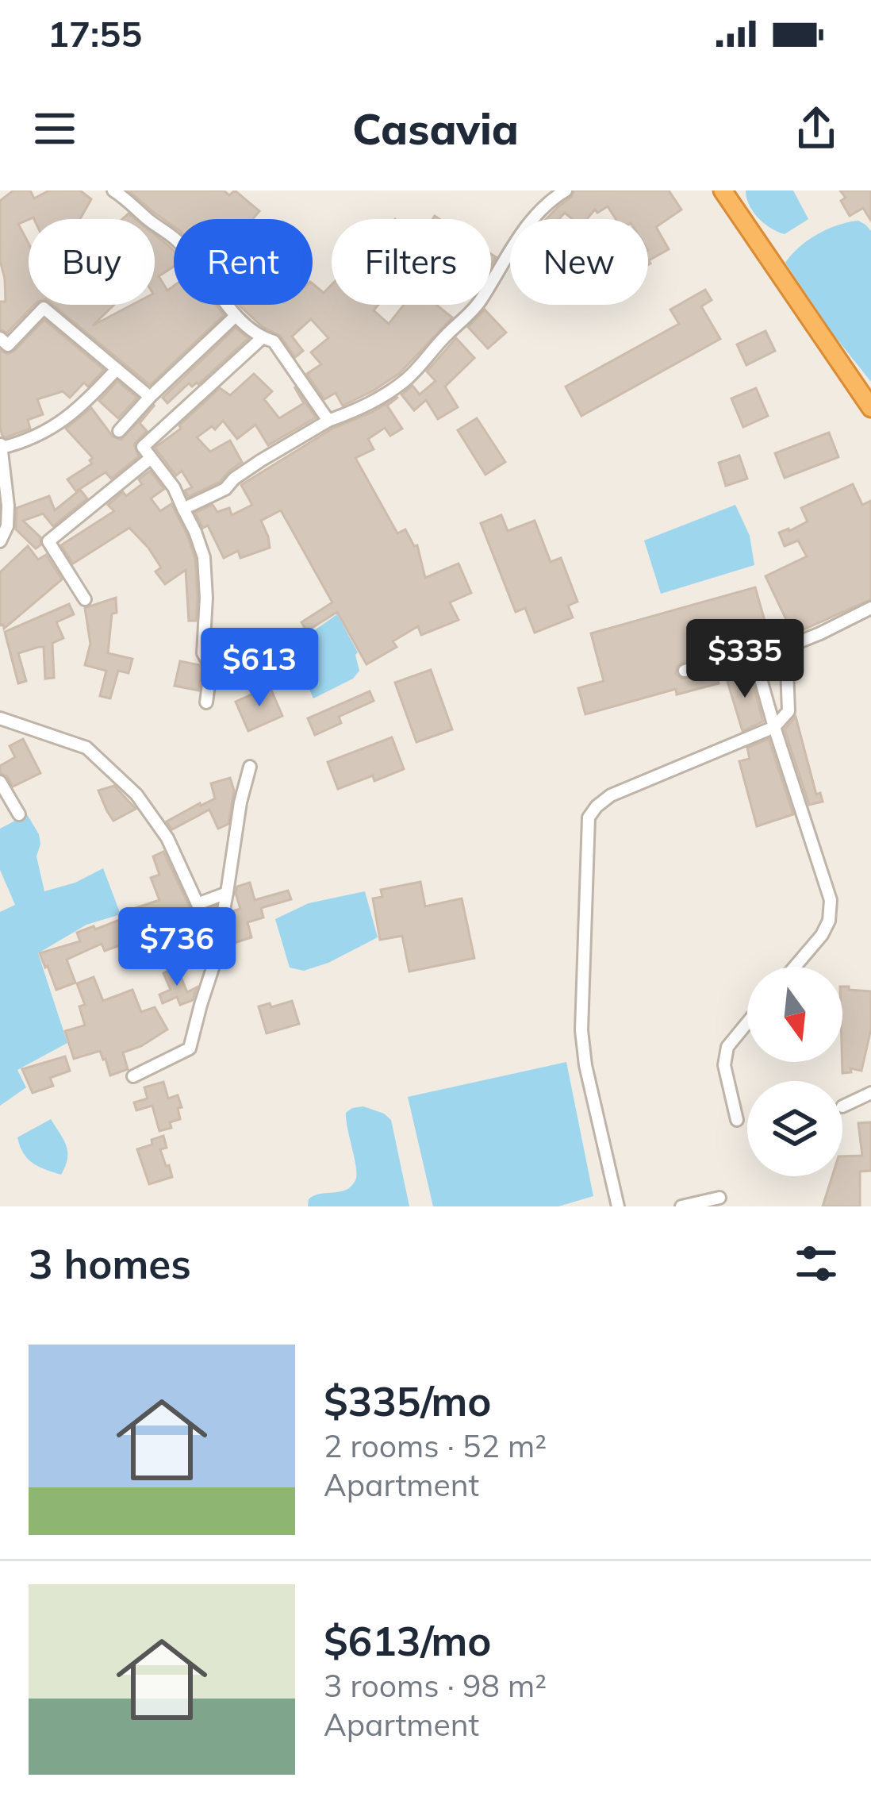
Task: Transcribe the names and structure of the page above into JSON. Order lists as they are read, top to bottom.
{
  "north": "bottom",
  "page": {
    "status": "17:55",
    "header": "Casavia",
    "chip": [
      "Buy",
      "Rent",
      "Filters",
      "New"
    ],
    "price": ["$335", "$613", "$736"],
    "heading": "3 homes",
    "list": [
      {
        "name": "$335/mo",
        "note": "2 rooms · 52 m² · Apartment"
      },
      {
        "name": "$613/mo",
        "note": "3 rooms · 98 m² · Apartment"
      }
    ]
  }
}
